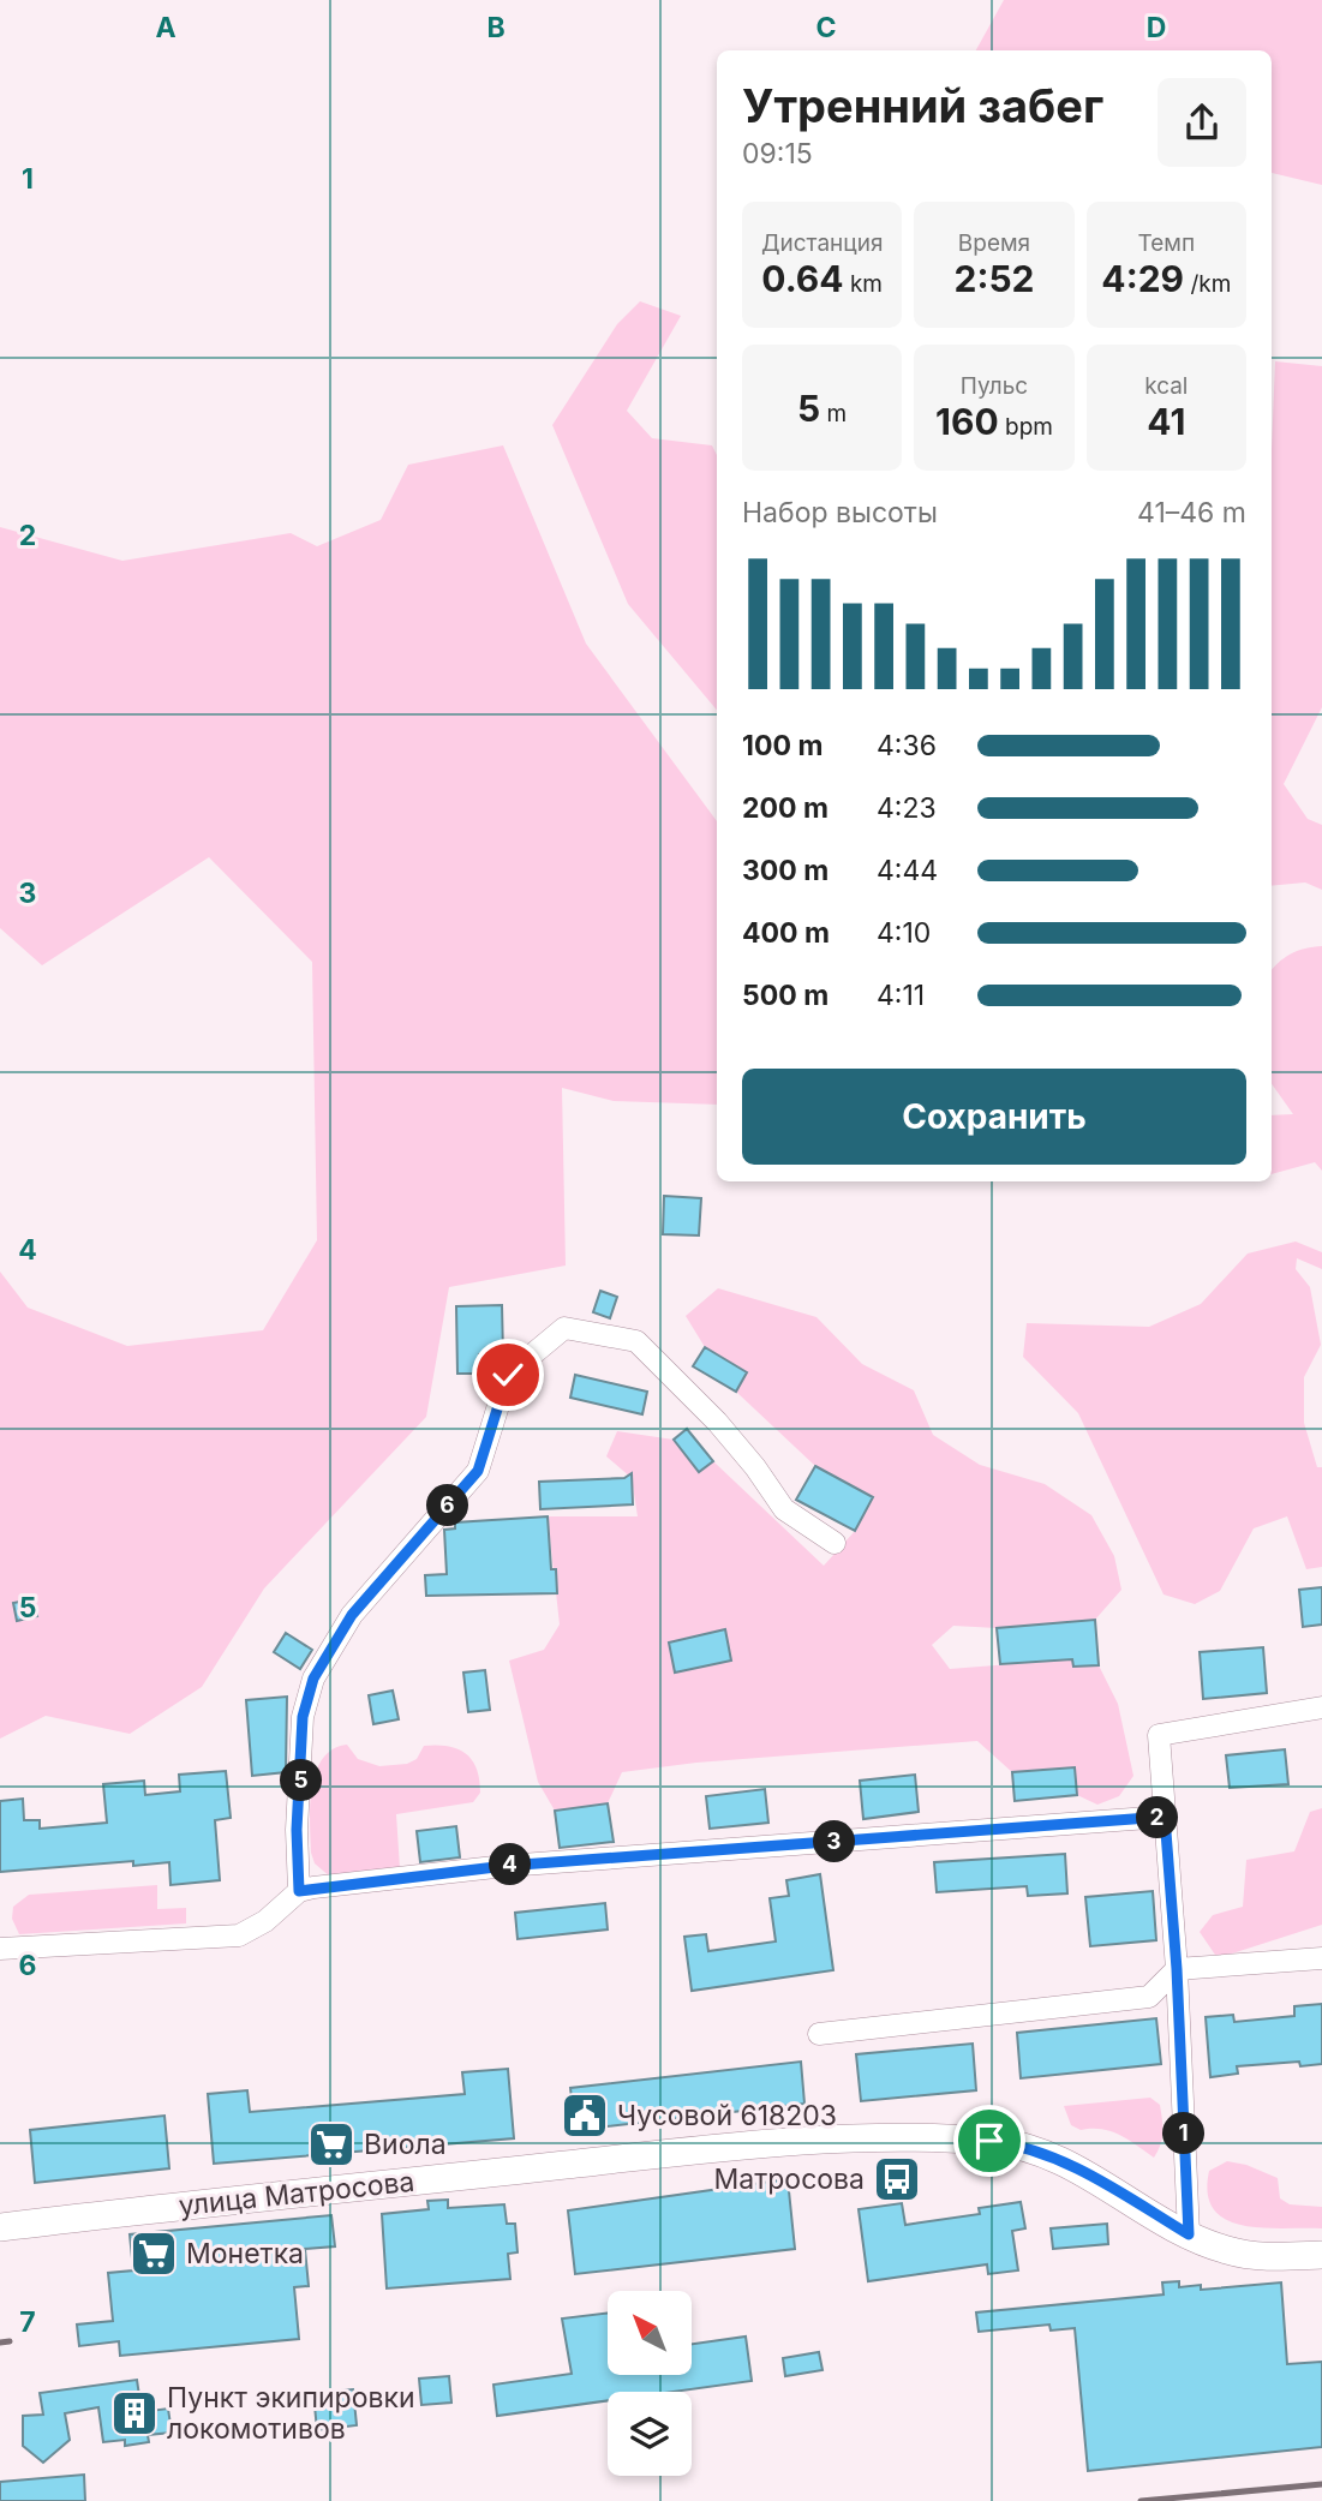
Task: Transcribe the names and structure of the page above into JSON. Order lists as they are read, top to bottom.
{
  "streets": {
    "street": ["улица Матросова"]
  },
  "places": {
    "public building": ["Чусовой 618203"],
    "supermarket": ["Виола", "Монетка"],
    "bus stop": ["Матросова"],
    "building": ["Пункт экипировки локомотивов"]
  },
  "north": "top left",
  "page": {
    "heading": ["Утренний забег", "09:15"],
    "stats": [
      ["Дистанция", "0.64 km"],
      ["Время", "2:52"],
      ["Темп", "4:29 /km"],
      ["5 m"],
      ["Пульс", "160 bpm"],
      ["kcal", "41"]
    ],
    "chart": ["Набор высоты", "41–46 m"],
    "list": [
      {
        "name": "100 m",
        "note": "4:36"
      },
      {
        "name": "200 m",
        "note": "4:23"
      },
      {
        "name": "300 m",
        "note": "4:44"
      },
      {
        "name": "400 m",
        "note": "4:10"
      },
      {
        "name": "500 m",
        "note": "4:11"
      }
    ],
    "buttons": "Сохранить",
    "pins": [
      "6",
      "5",
      "2",
      "3",
      "4",
      "1"
    ]
  },
  "grid": {
    "columns": [
      "A",
      "B",
      "C",
      "D"
    ],
    "rows": [
      "1",
      "2",
      "3",
      "4",
      "5",
      "6",
      "7"
    ]
  }
}
